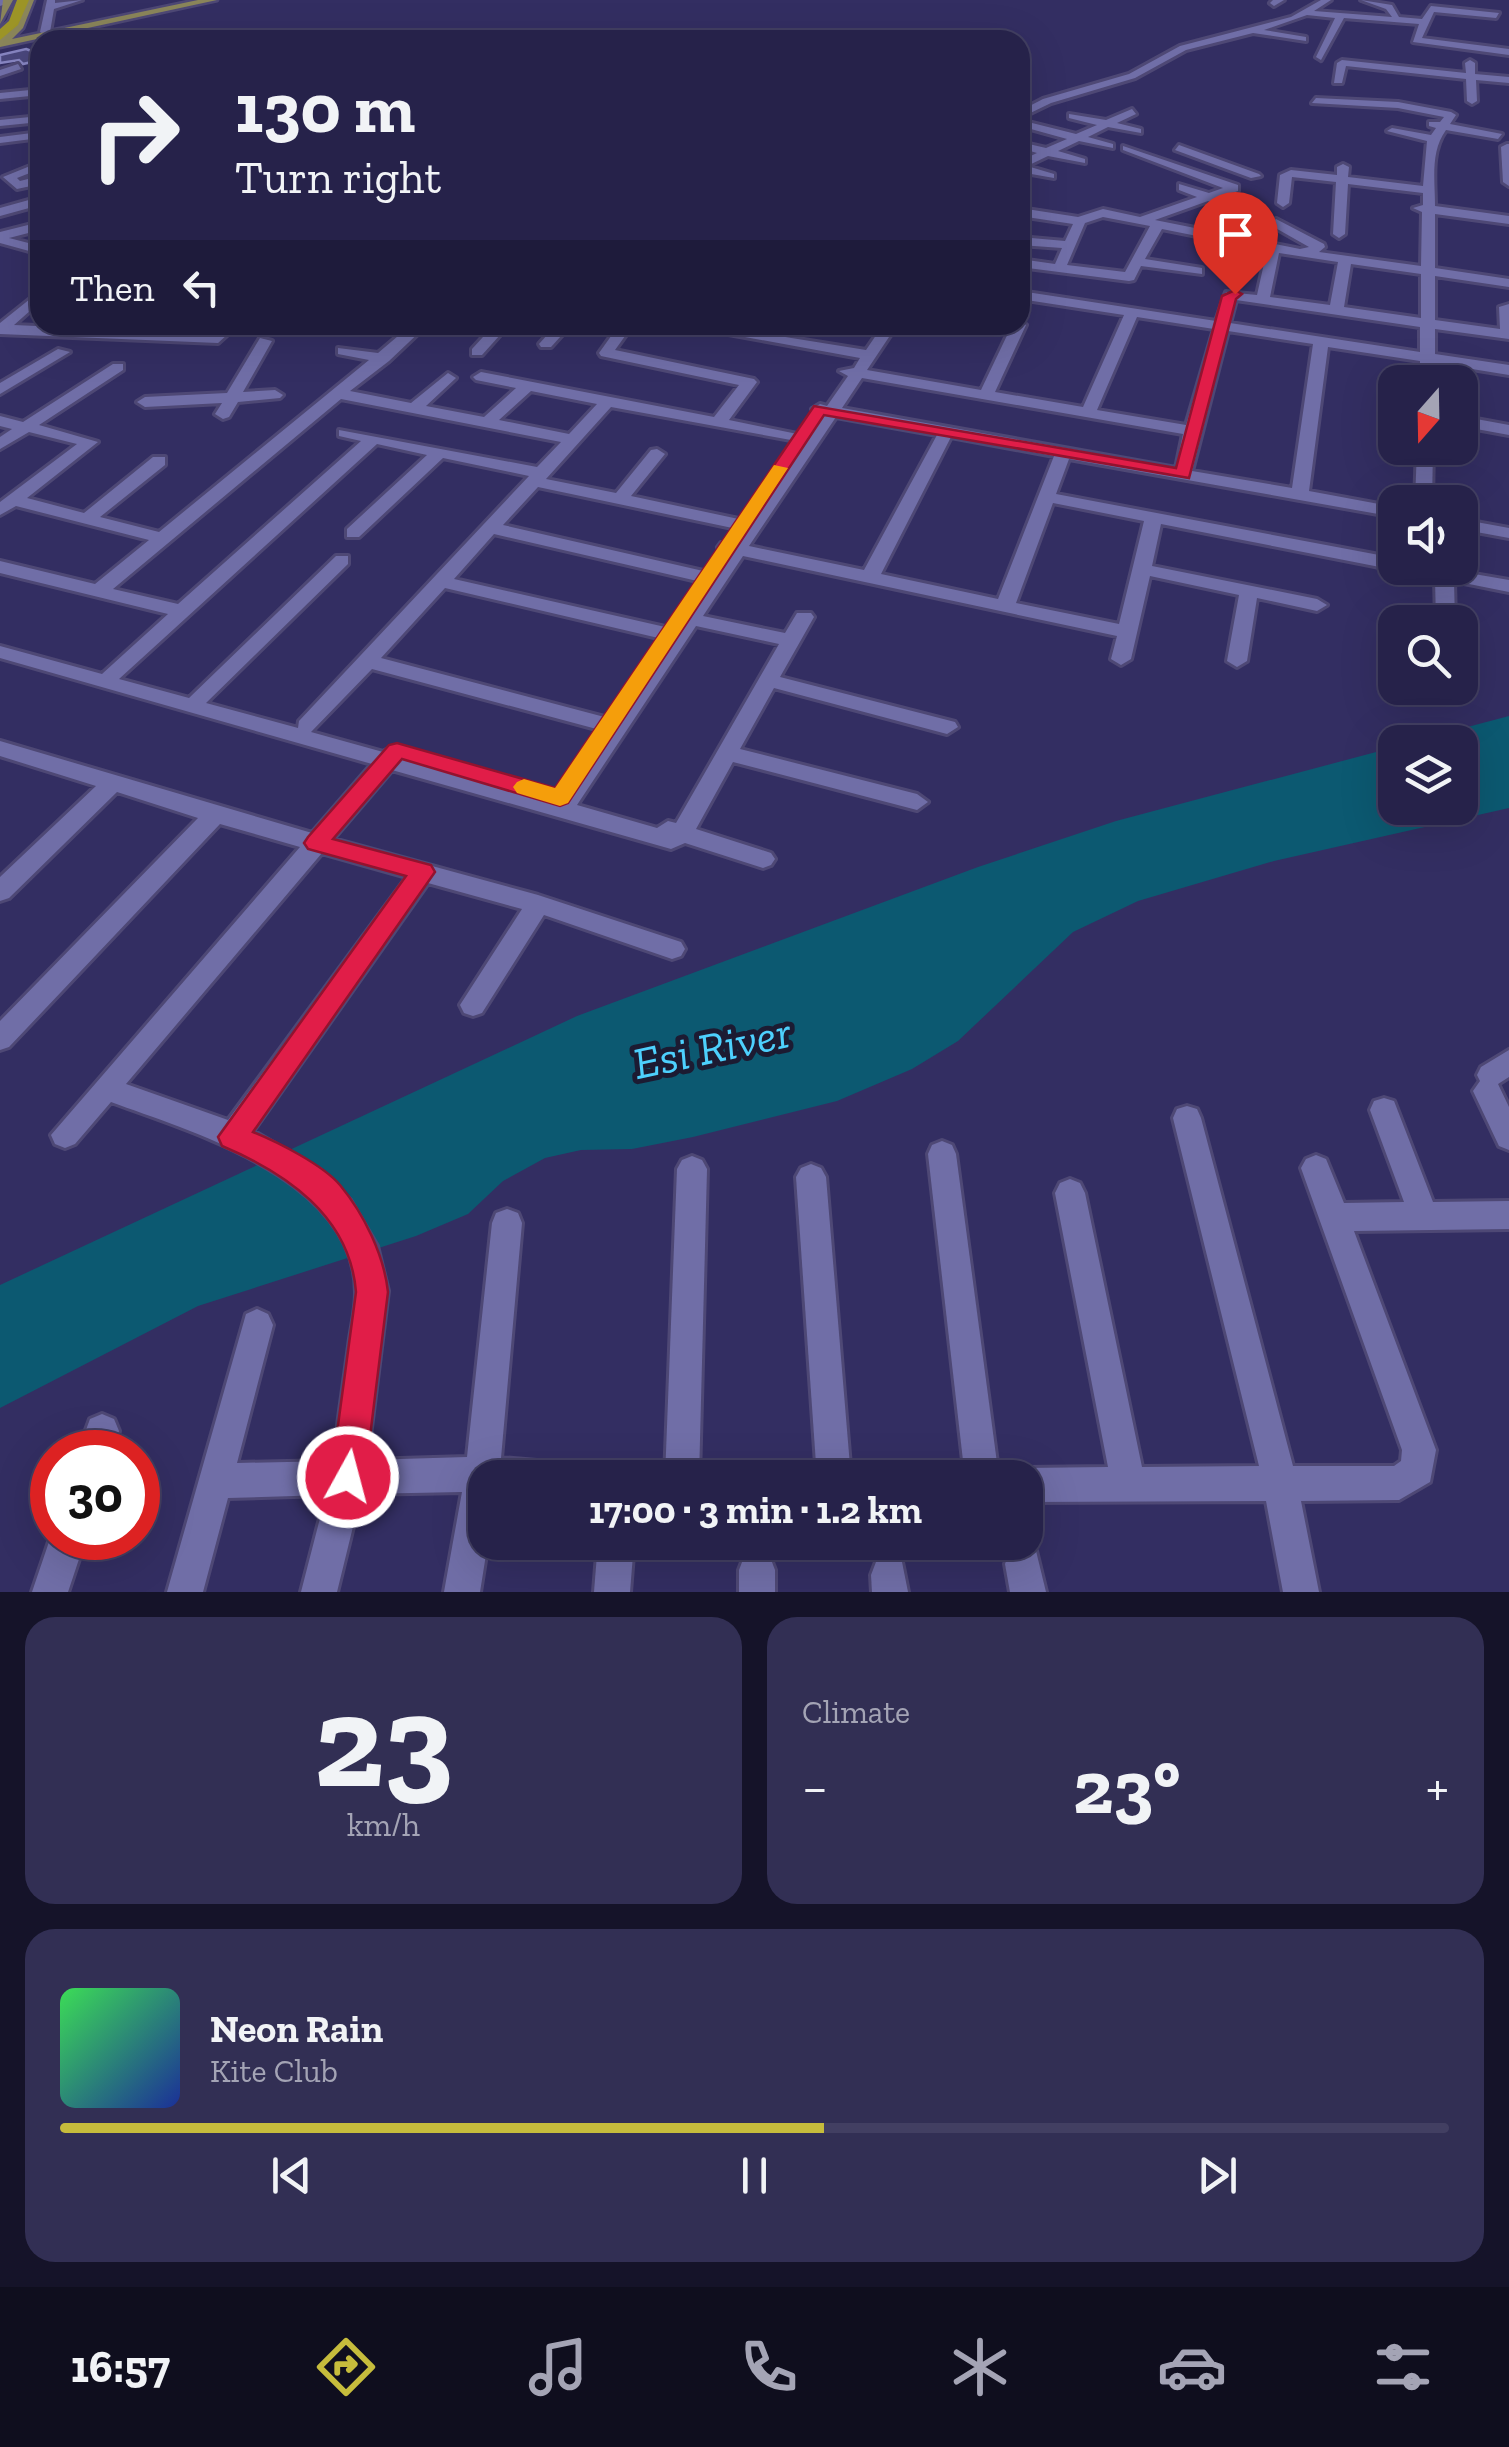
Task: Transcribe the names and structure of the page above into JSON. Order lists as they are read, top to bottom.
{
  "water": ["Esi River"],
  "north": "bottom",
  "page": {
    "turn": ["130 m", "Turn right"],
    "then": "Then",
    "limit": "30",
    "trip": "17:00 · 3 min · 1.2 km",
    "tile": [
      ["23", "km/h"],
      "Climate"
    ],
    "heat": ["−", "23°", "+"],
    "song": ["Neon Rain", "Kite Club"],
    "tabs": "16:57"
  }
}
